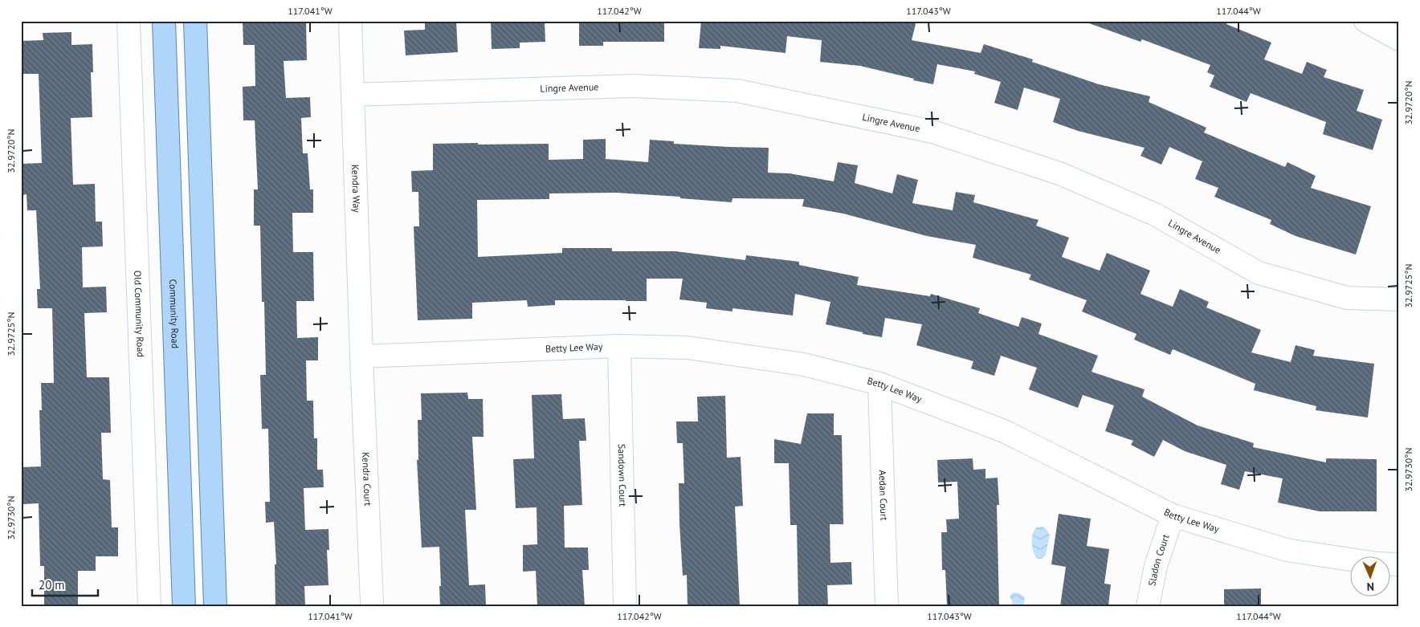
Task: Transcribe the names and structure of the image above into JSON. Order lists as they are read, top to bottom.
{
  "streets": {
    "main road": ["Community Road"],
    "street": [
      "Lingre Avenue",
      "Kendra Way",
      "Old Community Road",
      "Betty Lee Way",
      "Sandown Court",
      "Kendra Court",
      "Aedan Court",
      "Sladon Court"
    ]
  },
  "crossings": [
    ["Lingre Avenue", "Kendra Way"],
    ["Kendra Way", "Betty Lee Way"],
    ["Kendra Way", "Kendra Court"],
    ["Betty Lee Way", "Sandown Court"],
    ["Betty Lee Way", "Kendra Court"],
    ["Betty Lee Way", "Aedan Court"],
    ["Betty Lee Way", "Sladon Court"]
  ],
  "scale_bar": "20 m",
  "north": "bottom",
  "coordinates": [
    "117.041°W",
    "117.042°W",
    "117.043°W",
    "117.044°W",
    "32.9720°N",
    "32.9725°N",
    "32.9730°N"
  ]
}
